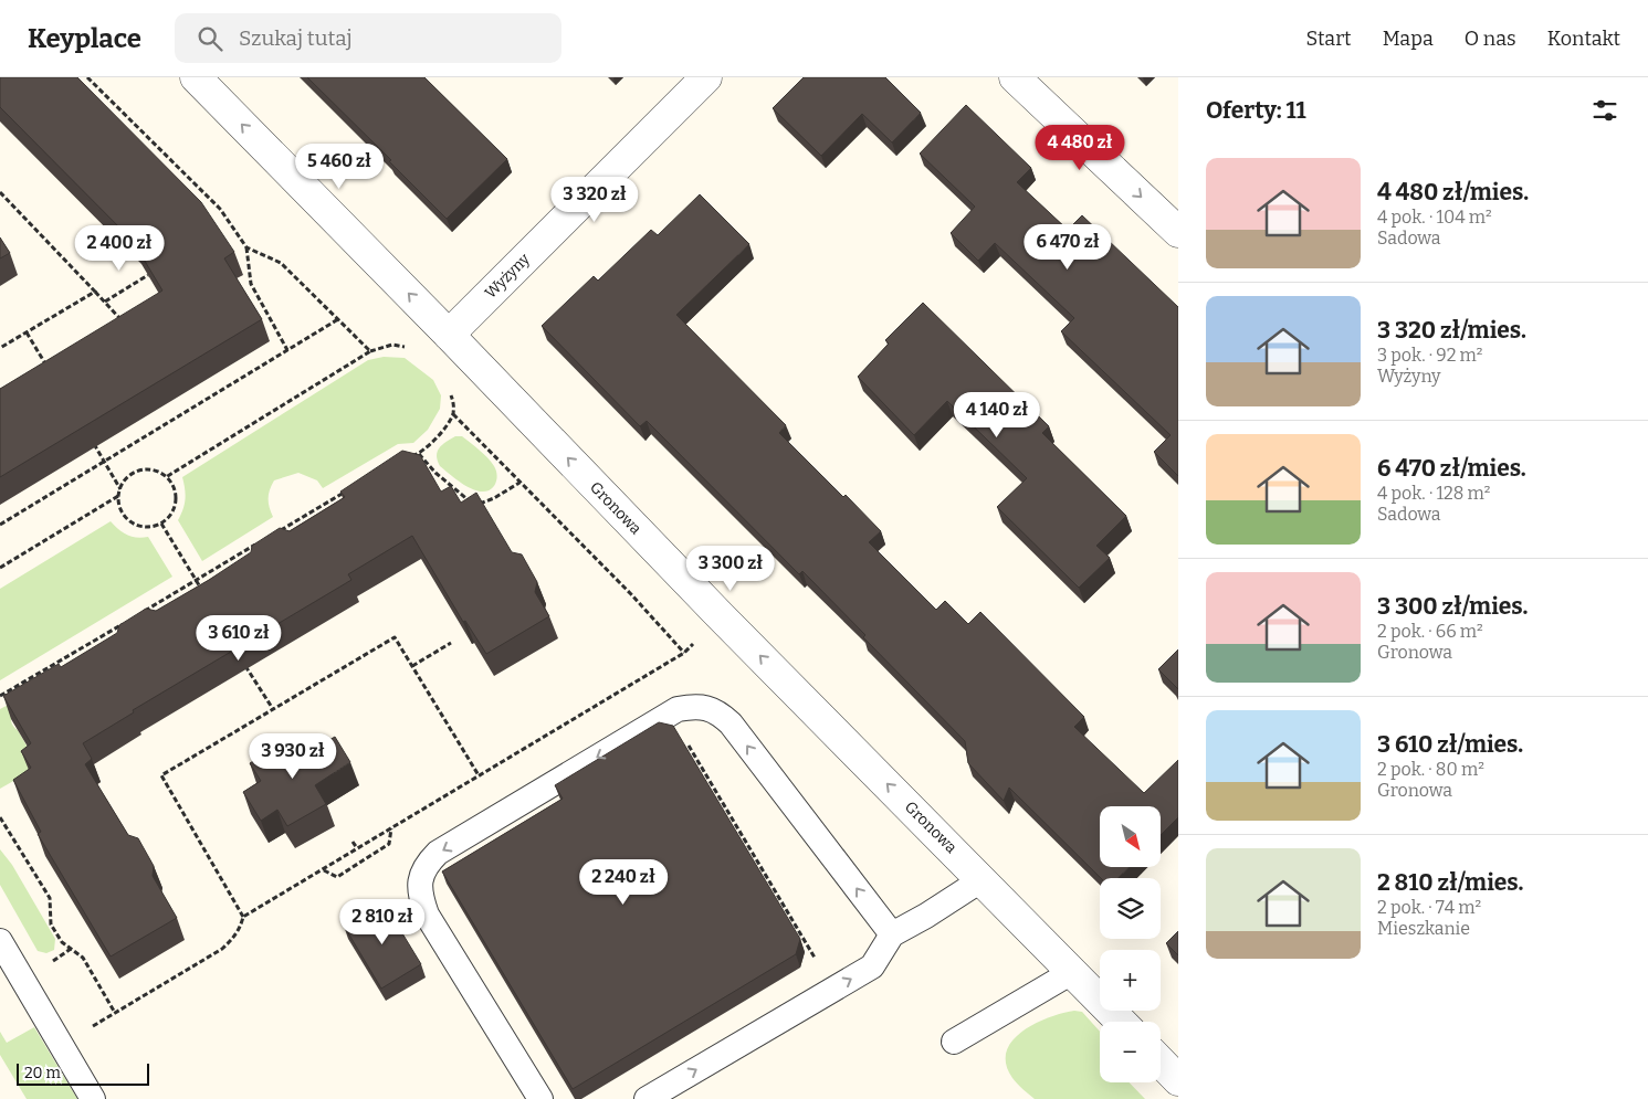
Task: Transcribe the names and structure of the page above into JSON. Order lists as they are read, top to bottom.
{
  "streets": {
    "street": ["Wyżyny", "Gronowa"]
  },
  "crossings": [
    ["Wyżyny", "Gronowa"]
  ],
  "one_way": ["Gronowa"],
  "scale_bar": "20 m",
  "north": "bottom right",
  "page": {
    "header": "Keyplace",
    "search": "Szukaj tutaj",
    "nav": [
      "Start",
      "Mapa",
      "O nas",
      "Kontakt"
    ],
    "heading": "Oferty: 11",
    "price": [
      "4 480 zł",
      "5 460 zł",
      "3 320 zł",
      "6 470 zł",
      "2 400 zł",
      "4 140 zł",
      "3 300 zł",
      "3 610 zł",
      "3 930 zł",
      "2 240 zł",
      "2 810 zł"
    ],
    "list": [
      {
        "name": "4 480 zł/mies.",
        "note": "4 pok. · 104 m² · Sadowa"
      },
      {
        "name": "3 320 zł/mies.",
        "note": "3 pok. · 92 m² · Wyżyny"
      },
      {
        "name": "6 470 zł/mies.",
        "note": "4 pok. · 128 m² · Sadowa"
      },
      {
        "name": "3 300 zł/mies.",
        "note": "2 pok. · 66 m² · Gronowa"
      },
      {
        "name": "3 610 zł/mies.",
        "note": "2 pok. · 80 m² · Gronowa"
      },
      {
        "name": "2 810 zł/mies.",
        "note": "2 pok. · 74 m² · Mieszkanie"
      }
    ],
    "map_buttons": ["+", "−"],
    "scale": "20 m"
  }
}
